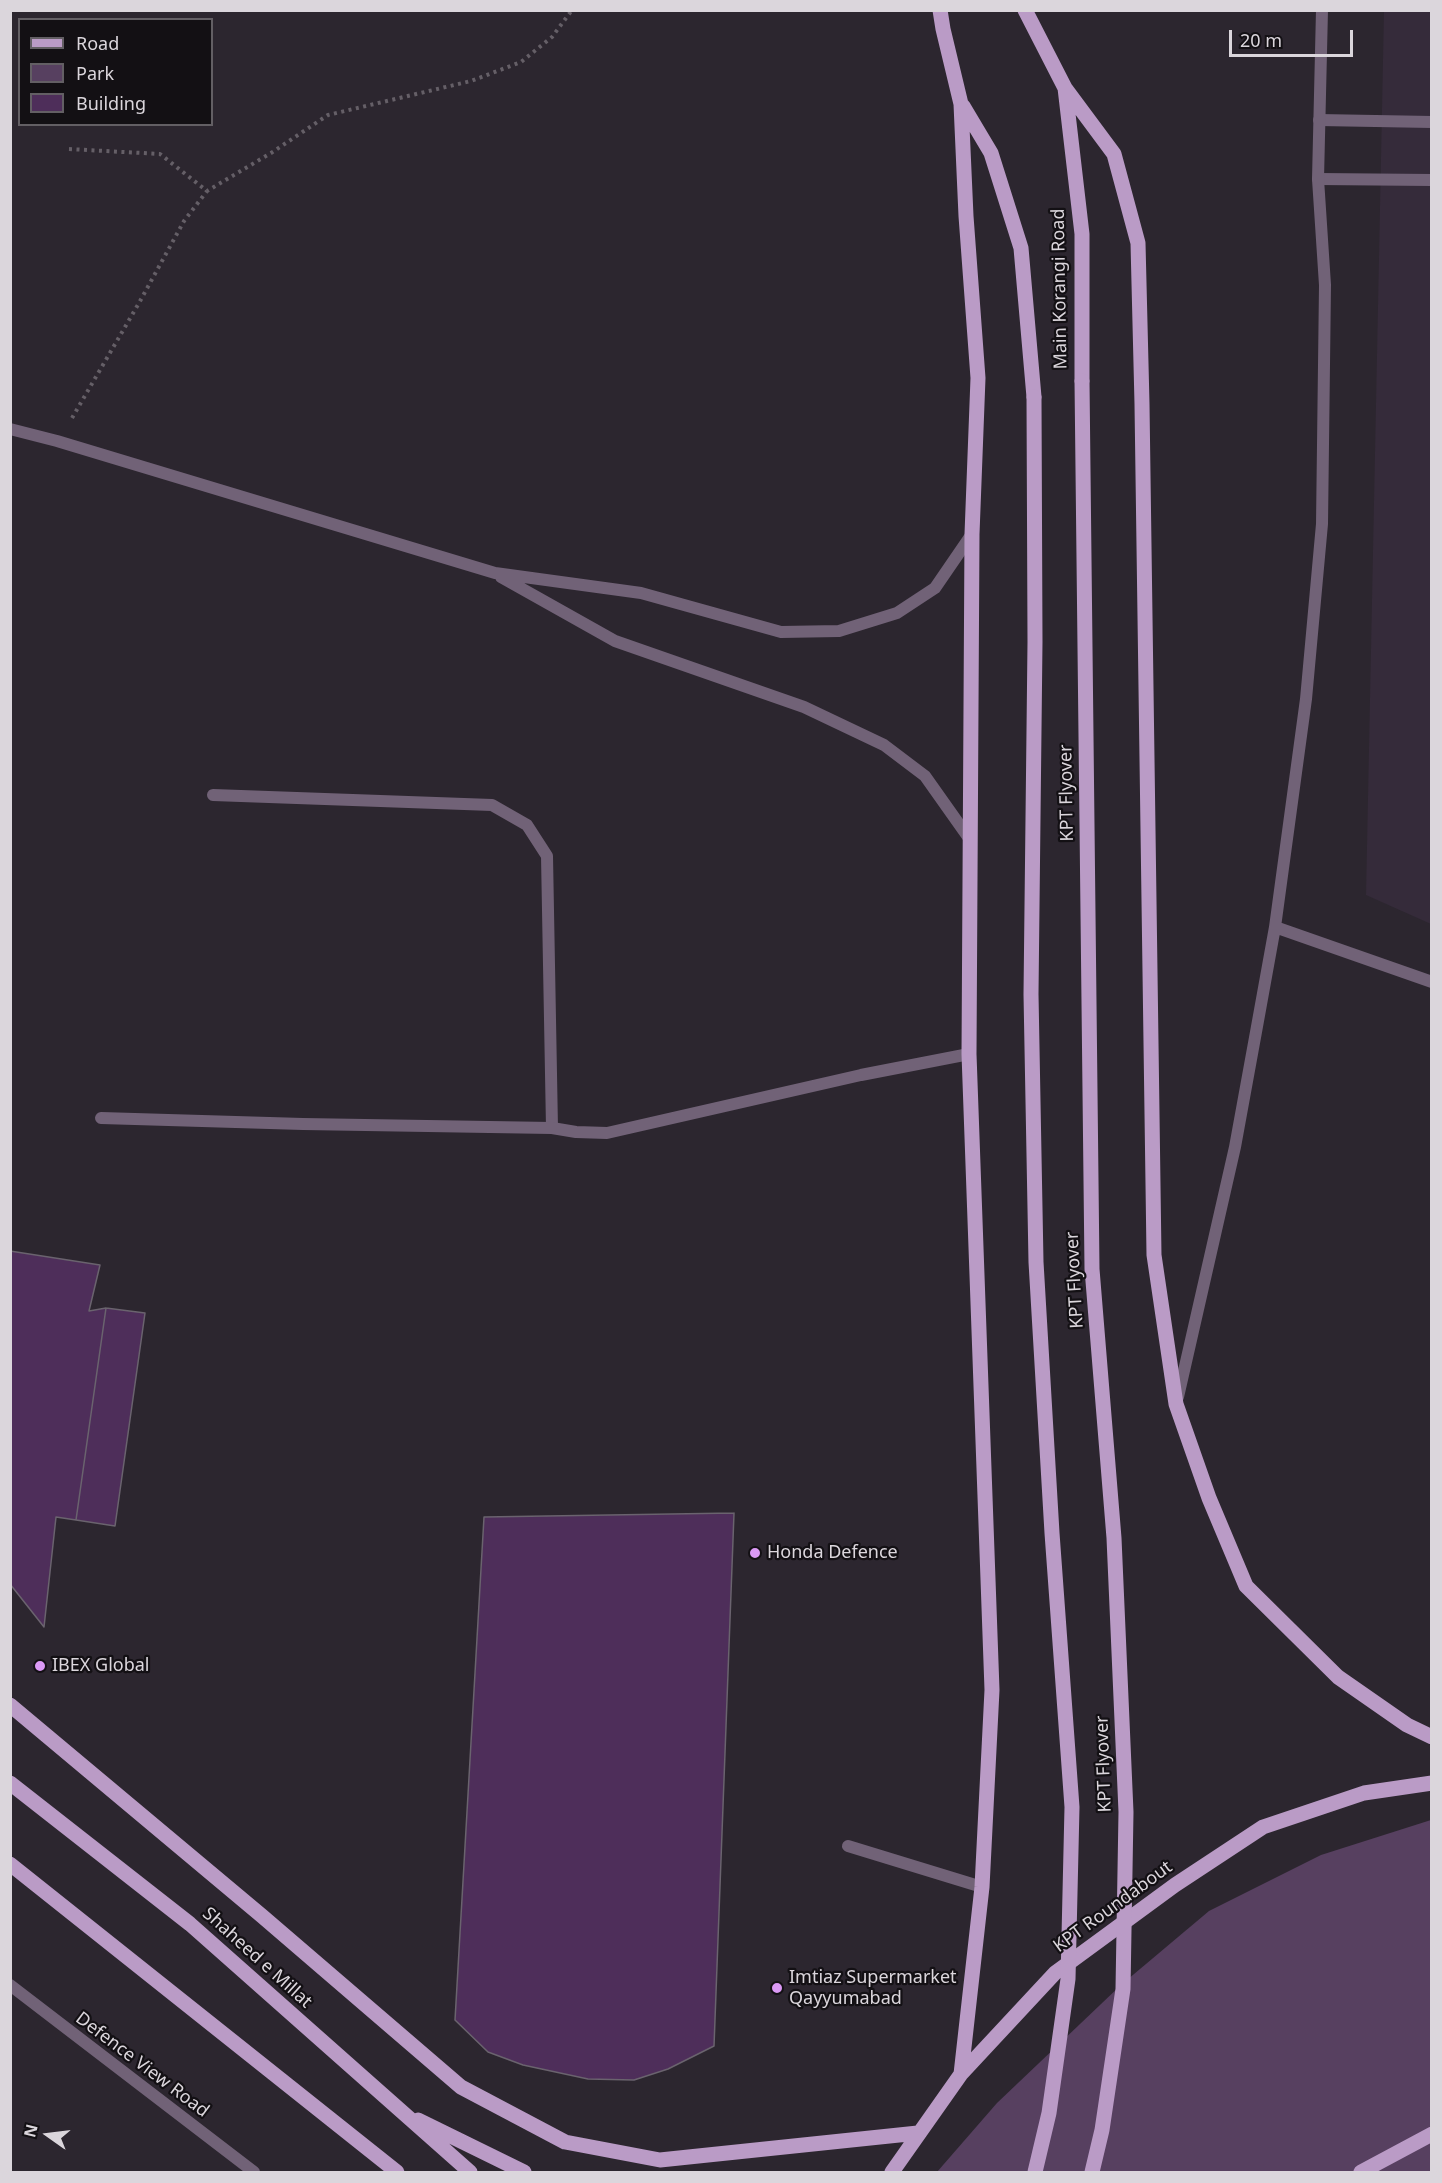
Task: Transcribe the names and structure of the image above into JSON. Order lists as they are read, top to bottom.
{
  "streets": {
    "main road": [
      "Main Korangi Road",
      "KPT Flyover",
      "KPT Roundabout",
      "Shaheed e Millat"
    ],
    "street": ["Defence View Road"]
  },
  "crossings": [
    ["Main Korangi Road", "KPT Flyover"]
  ],
  "places": ["Honda Defence", "IBEX Global", "Imtiaz Supermarket Qayyumabad"],
  "legend": ["Road", "Park", "Building"],
  "scale_bar": "20 m",
  "north": "left"
}
